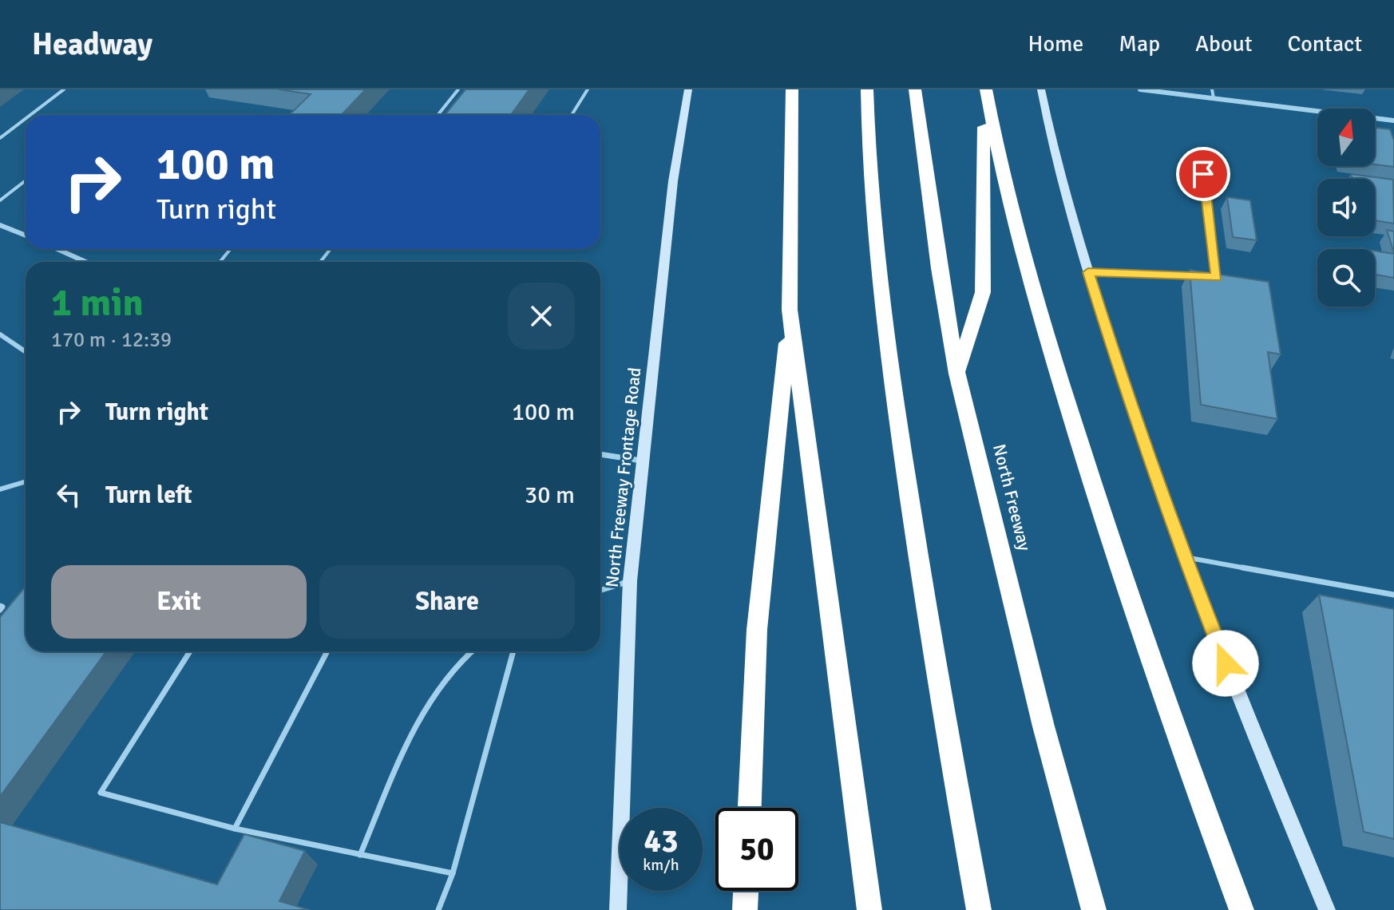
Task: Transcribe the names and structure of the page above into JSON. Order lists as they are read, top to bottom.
{
  "streets": {
    "highway": ["North Freeway"],
    "main road": ["North Freeway Frontage Road"]
  },
  "north": "top",
  "page": {
    "header": "Headway",
    "nav": [
      "Home",
      "Map",
      "About",
      "Contact"
    ],
    "turn": ["100 m", "Turn right"],
    "heading": ["1 min", "170 m · 12:39"],
    "list": [
      {
        "name": "Turn right",
        "value": "100 m"
      },
      {
        "name": "Turn left",
        "value": "30 m"
      }
    ],
    "buttons": ["Exit", "Share"],
    "speed": "43 km/h",
    "limit": "50"
  }
}
